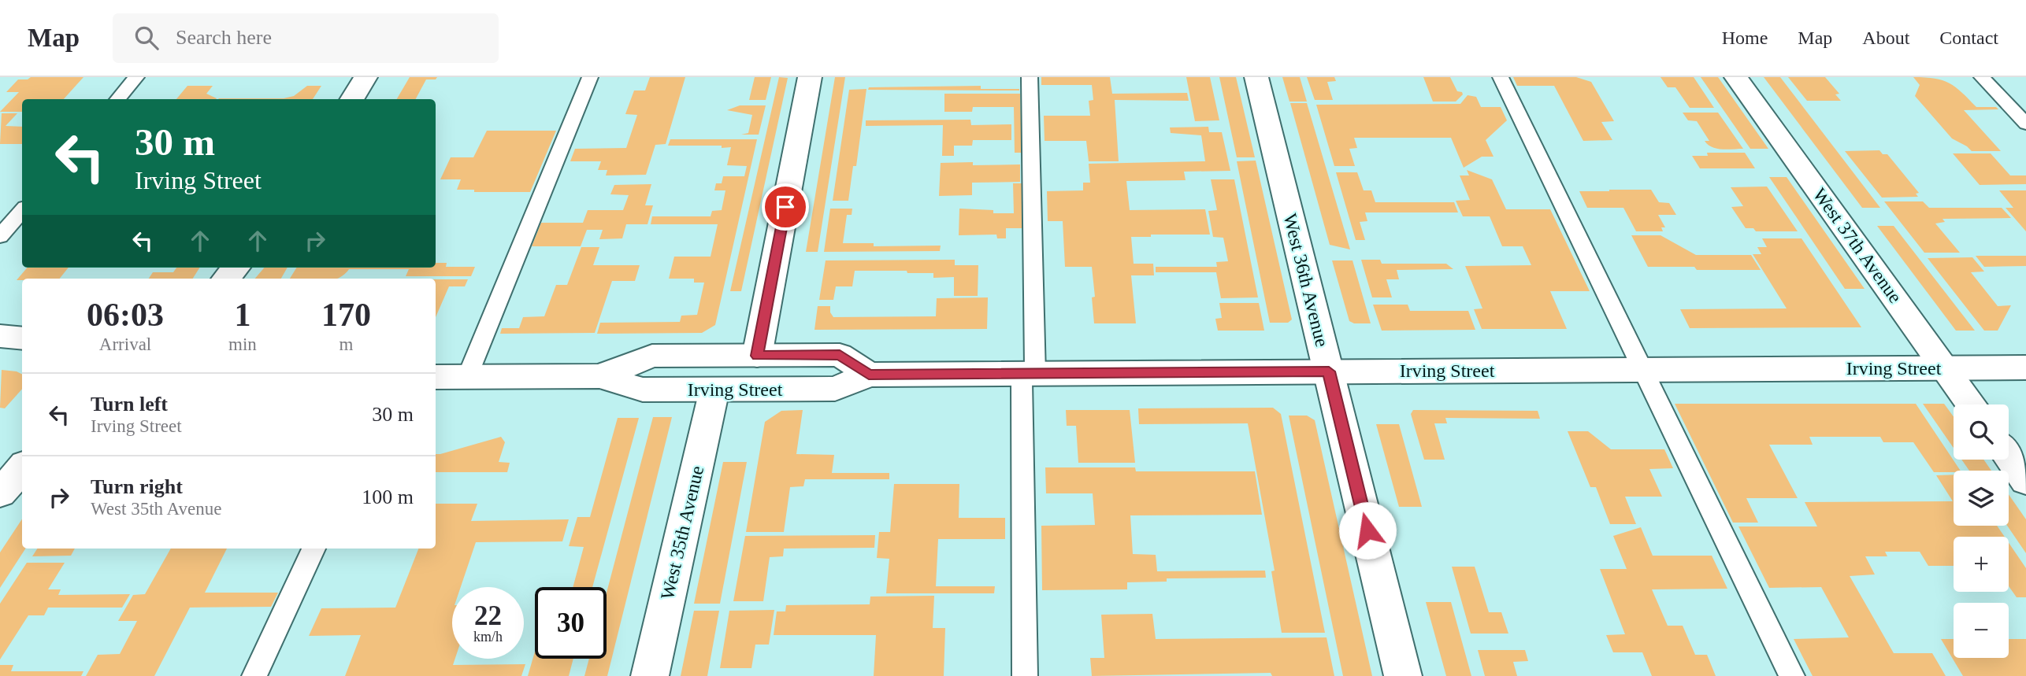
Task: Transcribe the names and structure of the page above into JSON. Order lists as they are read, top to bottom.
{
  "streets": {
    "street": [
      "West 37th Avenue",
      "West 36th Avenue",
      "Irving Street",
      "West 35th Avenue"
    ]
  },
  "crossings": [
    ["West 37th Avenue", "Irving Street"],
    ["West 36th Avenue", "Irving Street"],
    ["Irving Street", "West 35th Avenue"]
  ],
  "page": {
    "header": "Map",
    "search": "Search here",
    "nav": [
      "Home",
      "Map",
      "About",
      "Contact"
    ],
    "turn": ["30 m", "Irving Street"],
    "eta": [
      "06:03",
      "Arrival",
      "1",
      "min",
      "170",
      "m"
    ],
    "list": [
      {
        "name": "Turn left",
        "note": "Irving Street",
        "value": "30 m"
      },
      {
        "name": "Turn right",
        "note": "West 35th Avenue",
        "value": "100 m"
      }
    ],
    "map_buttons": ["+", "−"],
    "speed": "22 km/h",
    "limit": "30"
  }
}
